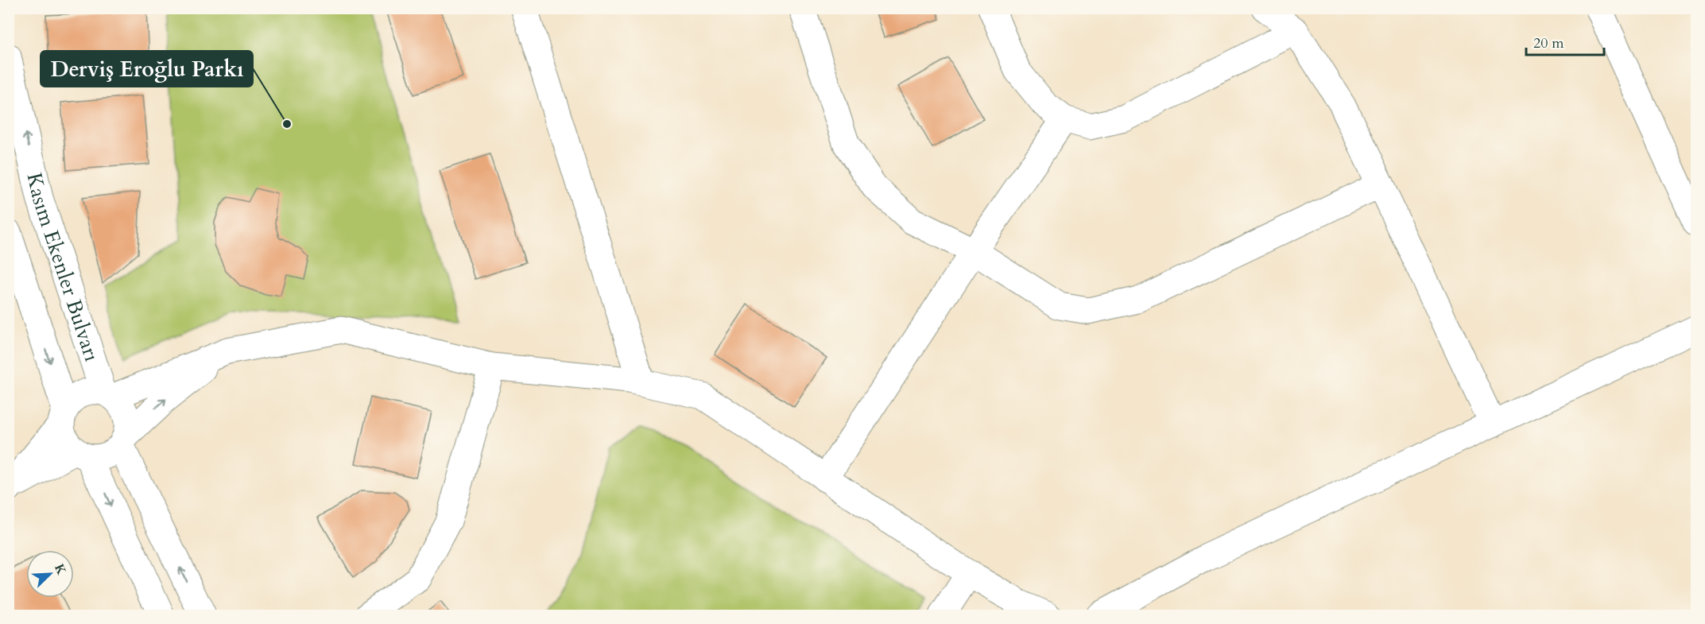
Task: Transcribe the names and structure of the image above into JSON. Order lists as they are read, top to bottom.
{
  "streets": {
    "street": ["Kasım Ekenler Bulvarı"]
  },
  "places": ["Derviş Eroğlu Parkı"],
  "scale_bar": "20 m",
  "north": "top right"
}
